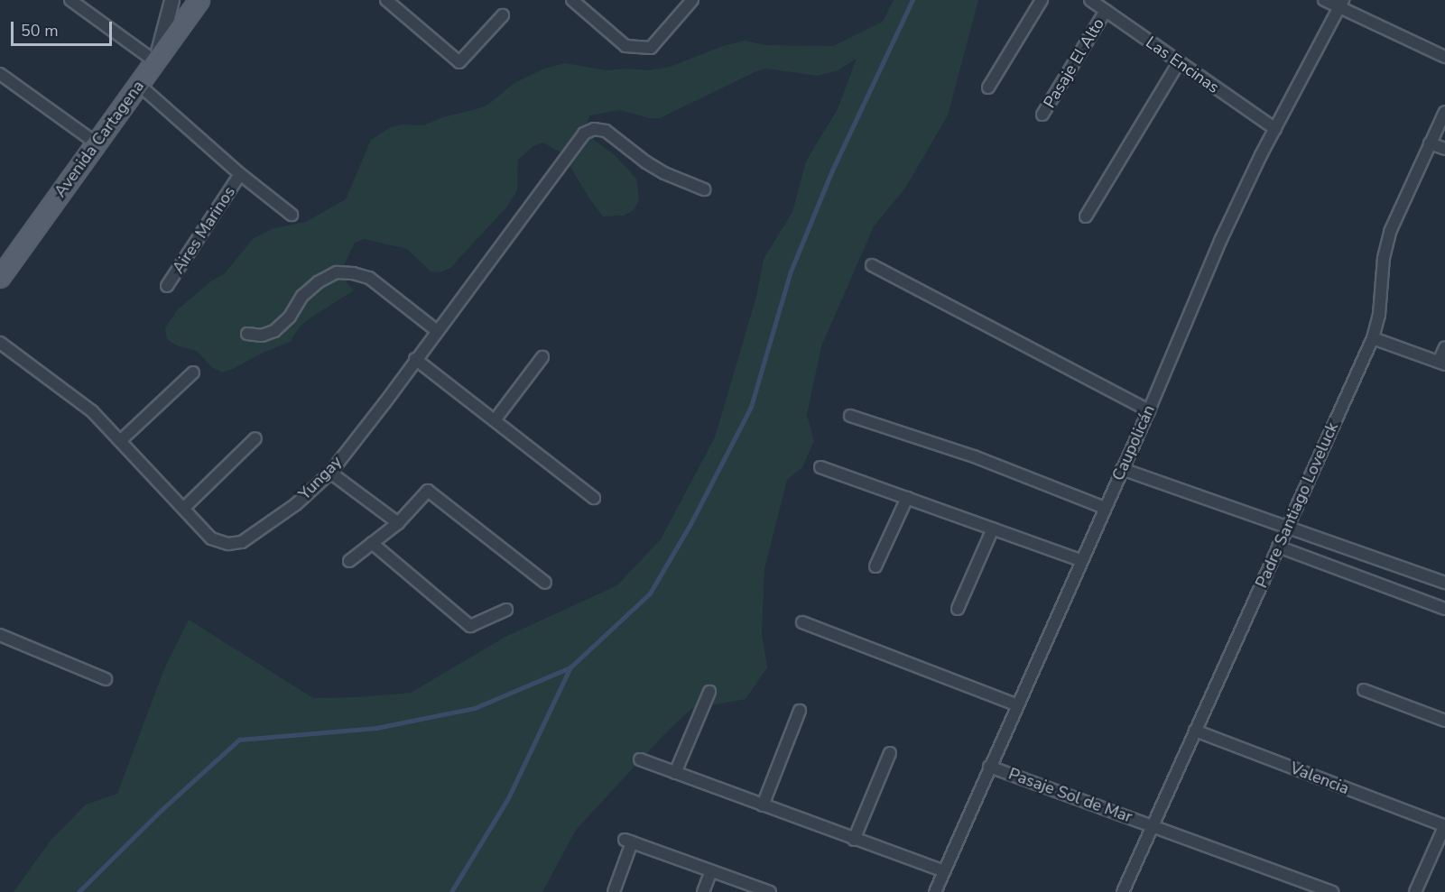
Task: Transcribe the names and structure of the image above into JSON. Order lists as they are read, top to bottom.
{
  "streets": {
    "main road": ["Avenida Cartagena"],
    "street": [
      "Pasaje El Alto",
      "Las Encinas",
      "Aires Marinos",
      "Caupolicán",
      "Yungay",
      "Padre Santiago Loveluck",
      "Valencia",
      "Pasaje Sol de Mar"
    ]
  },
  "crossings": [
    ["Pasaje El Alto", "Las Encinas"],
    ["Las Encinas", "Caupolicán"],
    ["Avenida Cartagena", "Aires Marinos"],
    ["Caupolicán", "Pasaje Sol de Mar"],
    ["Padre Santiago Loveluck", "Valencia"],
    ["Padre Santiago Loveluck", "Pasaje Sol de Mar"]
  ],
  "scale_bar": "50 m"
}
